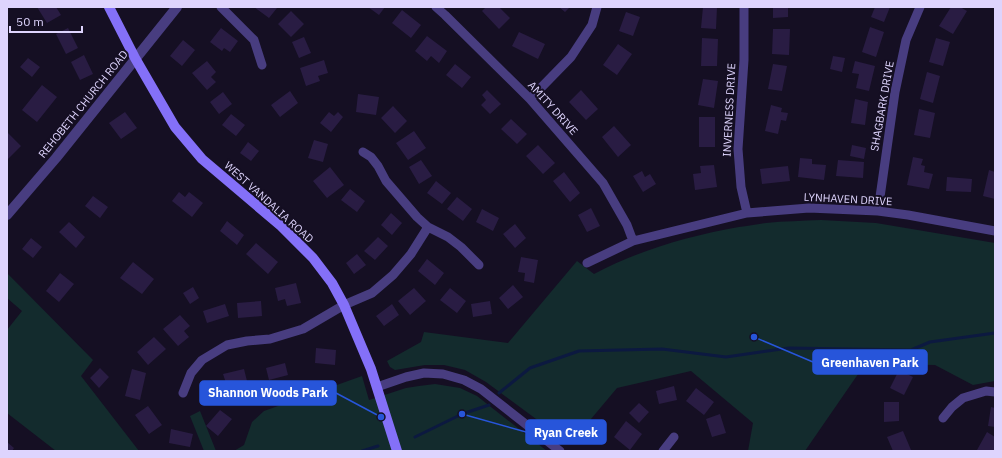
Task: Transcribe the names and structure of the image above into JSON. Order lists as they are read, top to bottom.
{
  "streets": {
    "main road": ["WEST VANDALIA ROAD"],
    "street": [
      "REHOBETH CHURCH ROAD",
      "SHAGBARK DRIVE",
      "AMITY DRIVE",
      "INVERNESS DRIVE",
      "LYNHAVEN DRIVE"
    ]
  },
  "crossings": [
    ["REHOBETH CHURCH ROAD", "WEST VANDALIA ROAD"],
    ["SHAGBARK DRIVE", "LYNHAVEN DRIVE"],
    ["AMITY DRIVE", "LYNHAVEN DRIVE"],
    ["INVERNESS DRIVE", "LYNHAVEN DRIVE"]
  ],
  "places": ["Greenhaven Park", "Ryan Creek", "Shannon Woods Park"],
  "scale_bar": "50 m"
}
